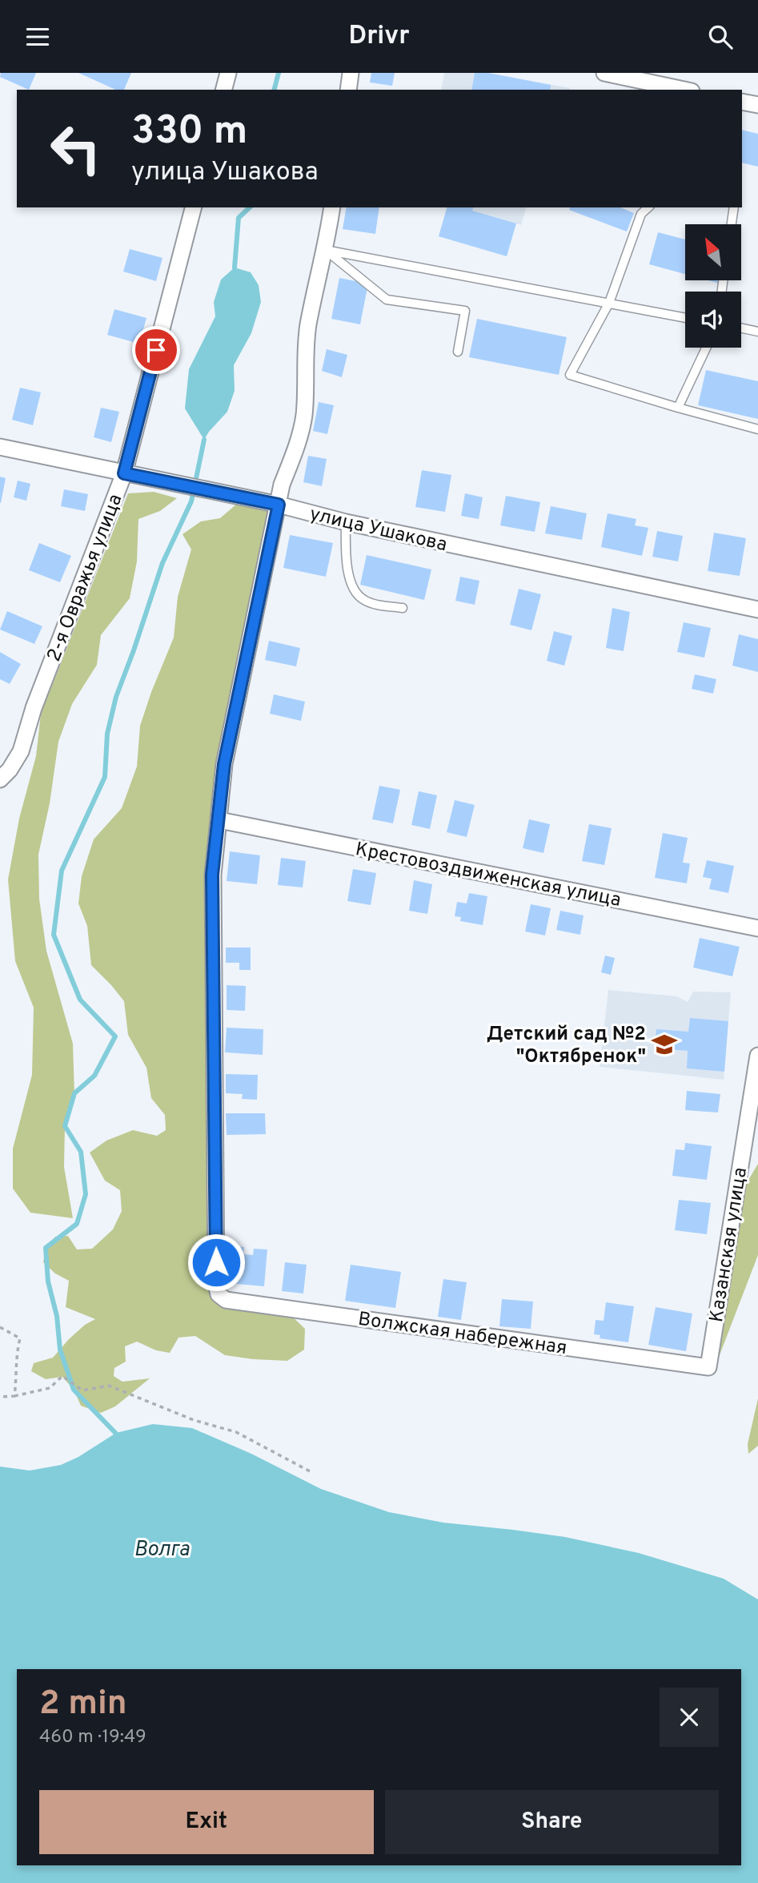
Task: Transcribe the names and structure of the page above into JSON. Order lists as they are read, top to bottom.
{
  "streets": {
    "street": [
      "улица Ушакова",
      "2-я Овражья улица",
      "Крестовоздвиженская улица",
      "Казанская улица",
      "Волжская набережная"
    ]
  },
  "crossings": [
    ["улица Ушакова", "2-я Овражья улица"],
    ["Крестовоздвиженская улица", "Волжская набережная"],
    ["Казанская улица", "Волжская набережная"]
  ],
  "water": ["Волга"],
  "places": {
    "school or university": ["Детский сад №2 \"Октябренок\""]
  },
  "north": "top left",
  "page": {
    "header": "Drivr",
    "turn": ["330 m", "улица Ушакова"],
    "heading": ["2 min", "460 m · 19:49"],
    "buttons": ["Exit", "Share"]
  }
}
